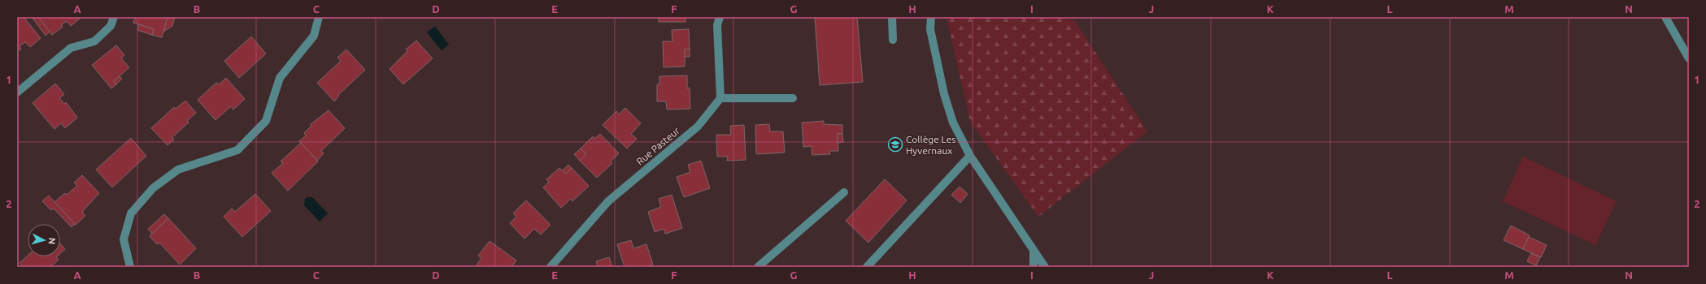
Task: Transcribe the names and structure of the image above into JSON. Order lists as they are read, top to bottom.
{
  "streets": {
    "street": ["Rue Pasteur"]
  },
  "places": {
    "school or university": ["Collège Les Hyvernaux"]
  },
  "north": "right",
  "grid": {
    "columns": [
      "A",
      "B",
      "C",
      "D",
      "E",
      "F",
      "G",
      "H",
      "I",
      "J",
      "K",
      "L",
      "M",
      "N"
    ],
    "rows": ["1", "2"]
  }
}
